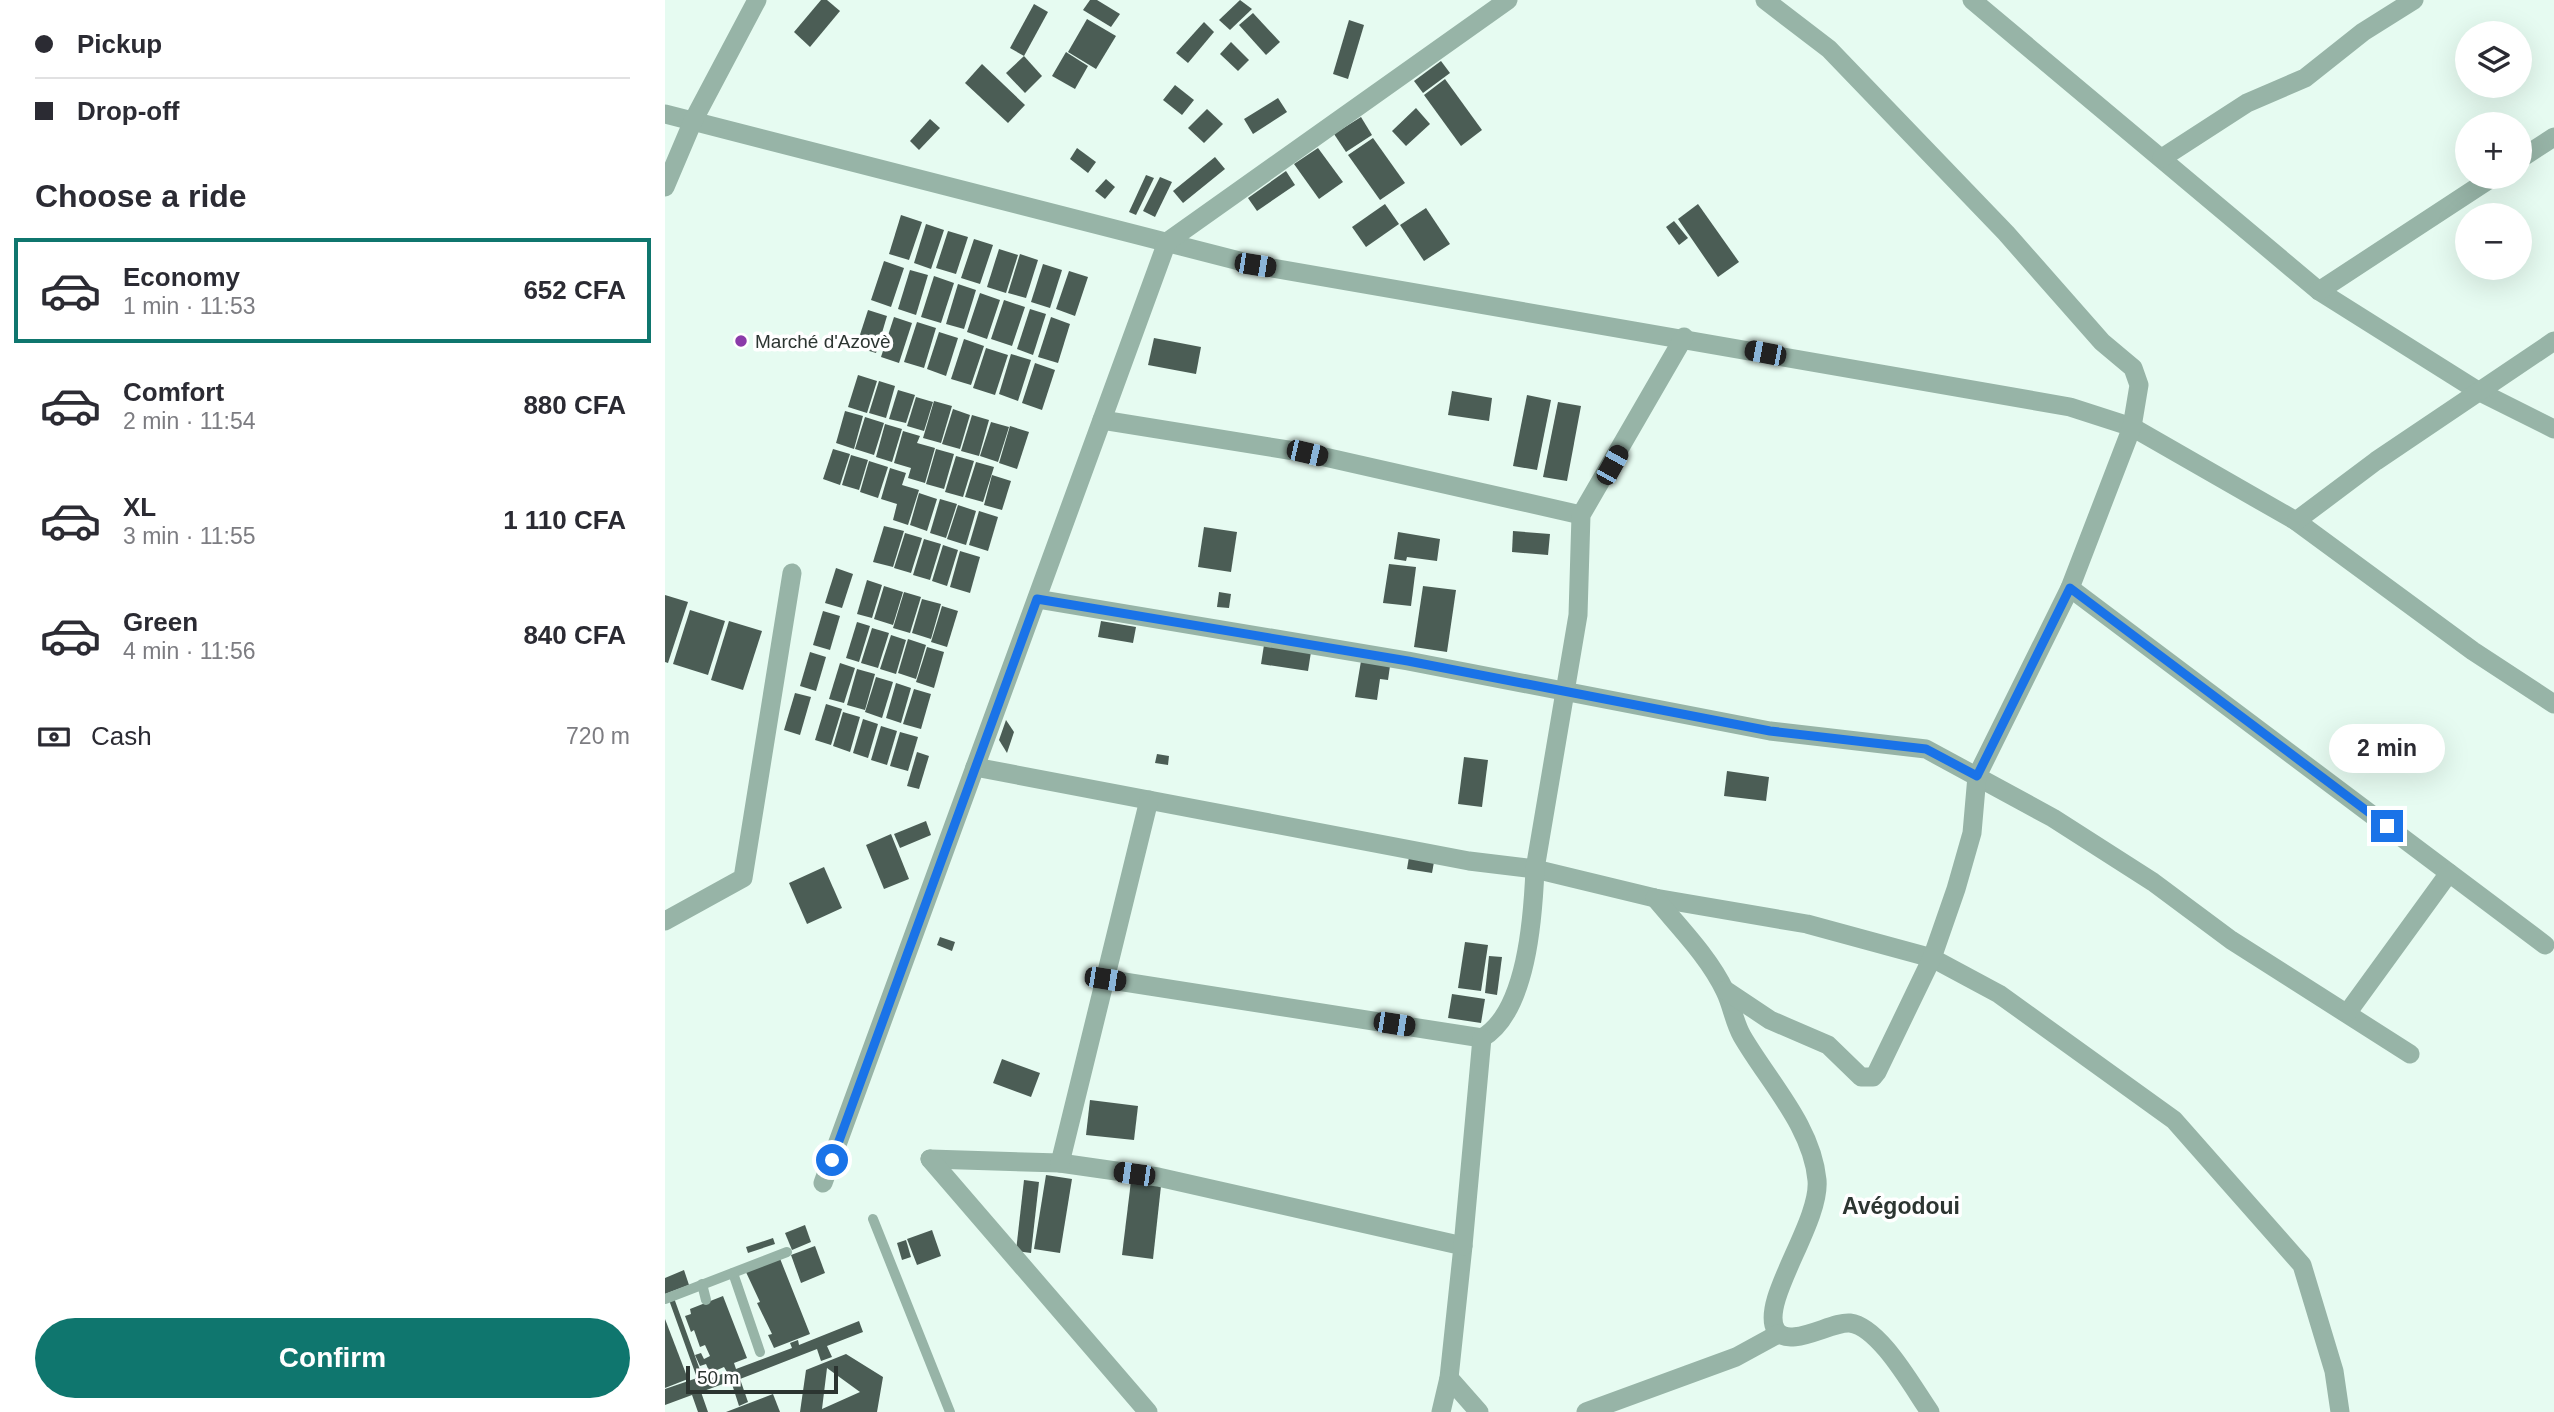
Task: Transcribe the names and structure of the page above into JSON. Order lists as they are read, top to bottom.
{
  "districts": ["Avégodoui"],
  "places": ["Marché d'Azovè"],
  "scale_bar": "50 m",
  "page": {
    "banner": ["Pickup", "Drop-off"],
    "map_buttons": ["+", "−"],
    "heading": "Choose a ride",
    "list": [
      {
        "name": "Economy",
        "note": "1 min · 11:53",
        "value": "652 CFA"
      },
      {
        "name": "Comfort",
        "note": "2 min · 11:54",
        "value": "880 CFA"
      },
      {
        "name": "XL",
        "note": "3 min · 11:55",
        "value": "1 110 CFA"
      },
      {
        "name": "Green",
        "note": "4 min · 11:56",
        "value": "840 CFA"
      }
    ],
    "pay": ["Cash", "720 m"],
    "bubble": "2 min",
    "buttons": "Confirm",
    "scale": "50 m"
  }
}
